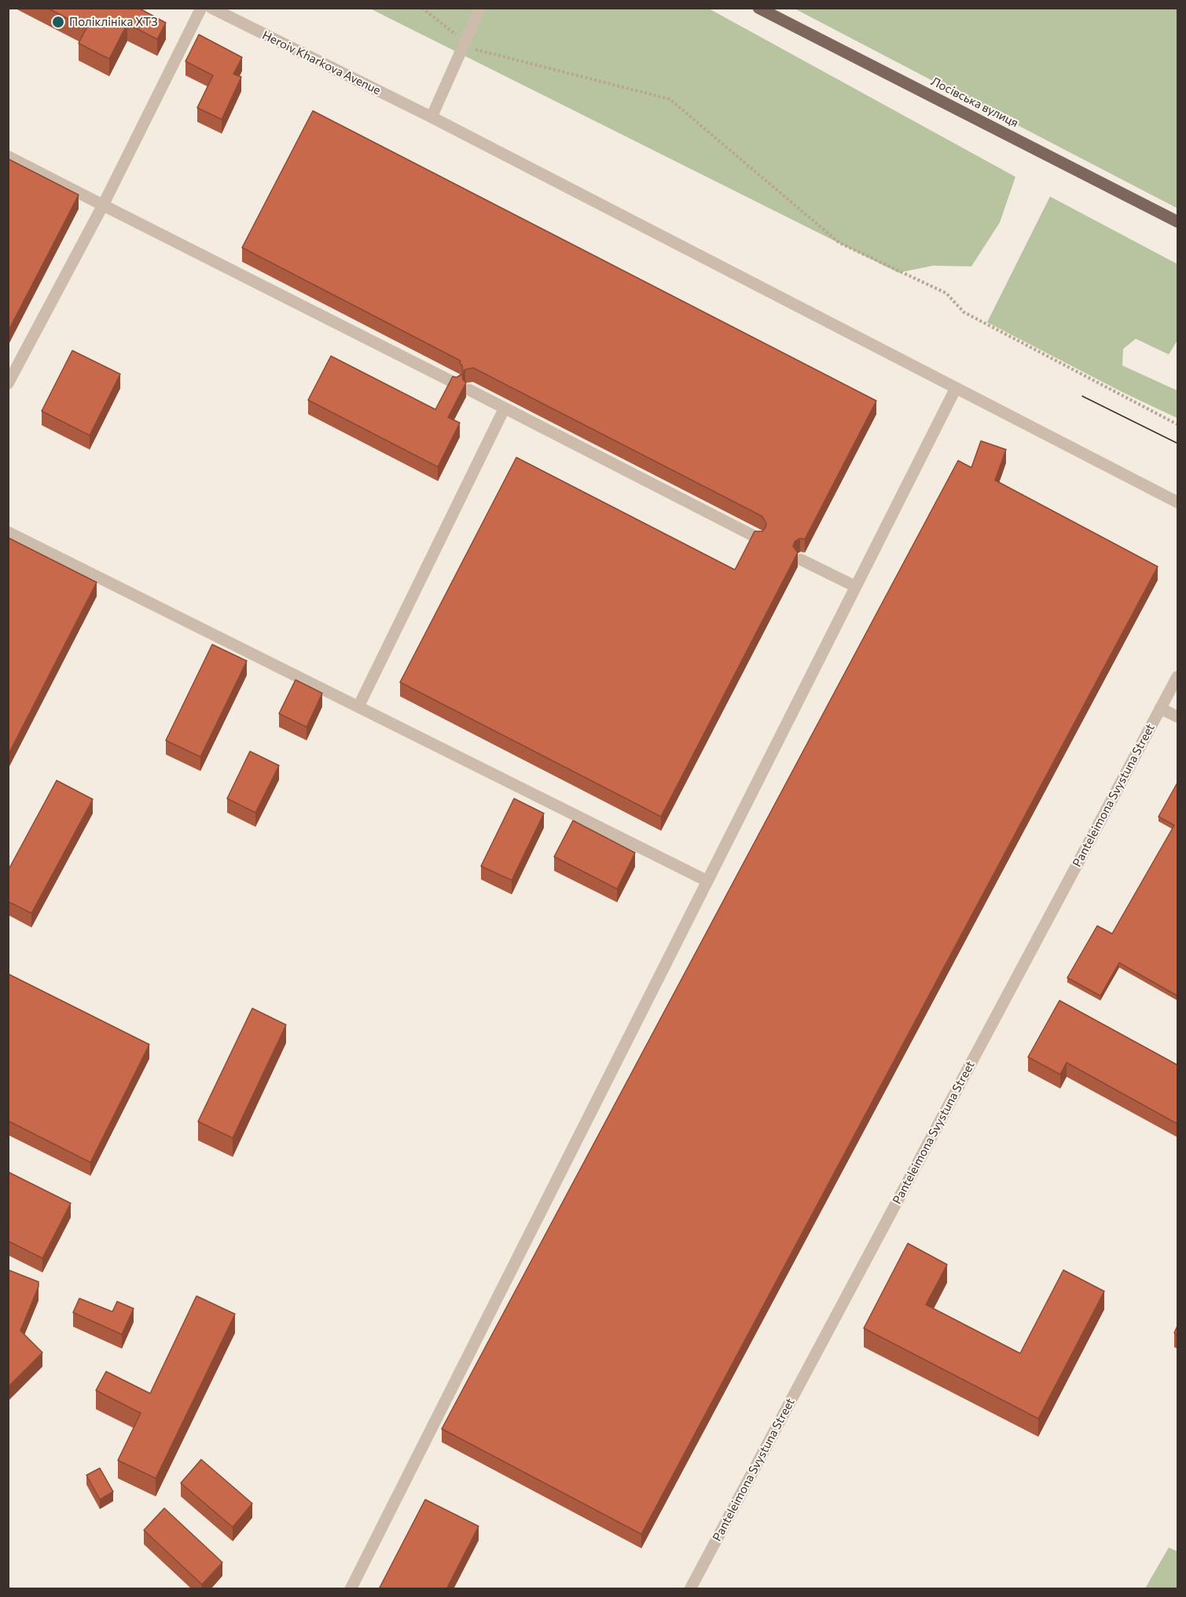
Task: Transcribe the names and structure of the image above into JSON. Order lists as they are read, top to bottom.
{
  "streets": {
    "main road": ["Лосівська вулиця"],
    "street": ["Heroiv Kharkova Avenue", "Panteleimona Svystuna Street"]
  },
  "places": ["Поліклініка ХТЗ"]
}
